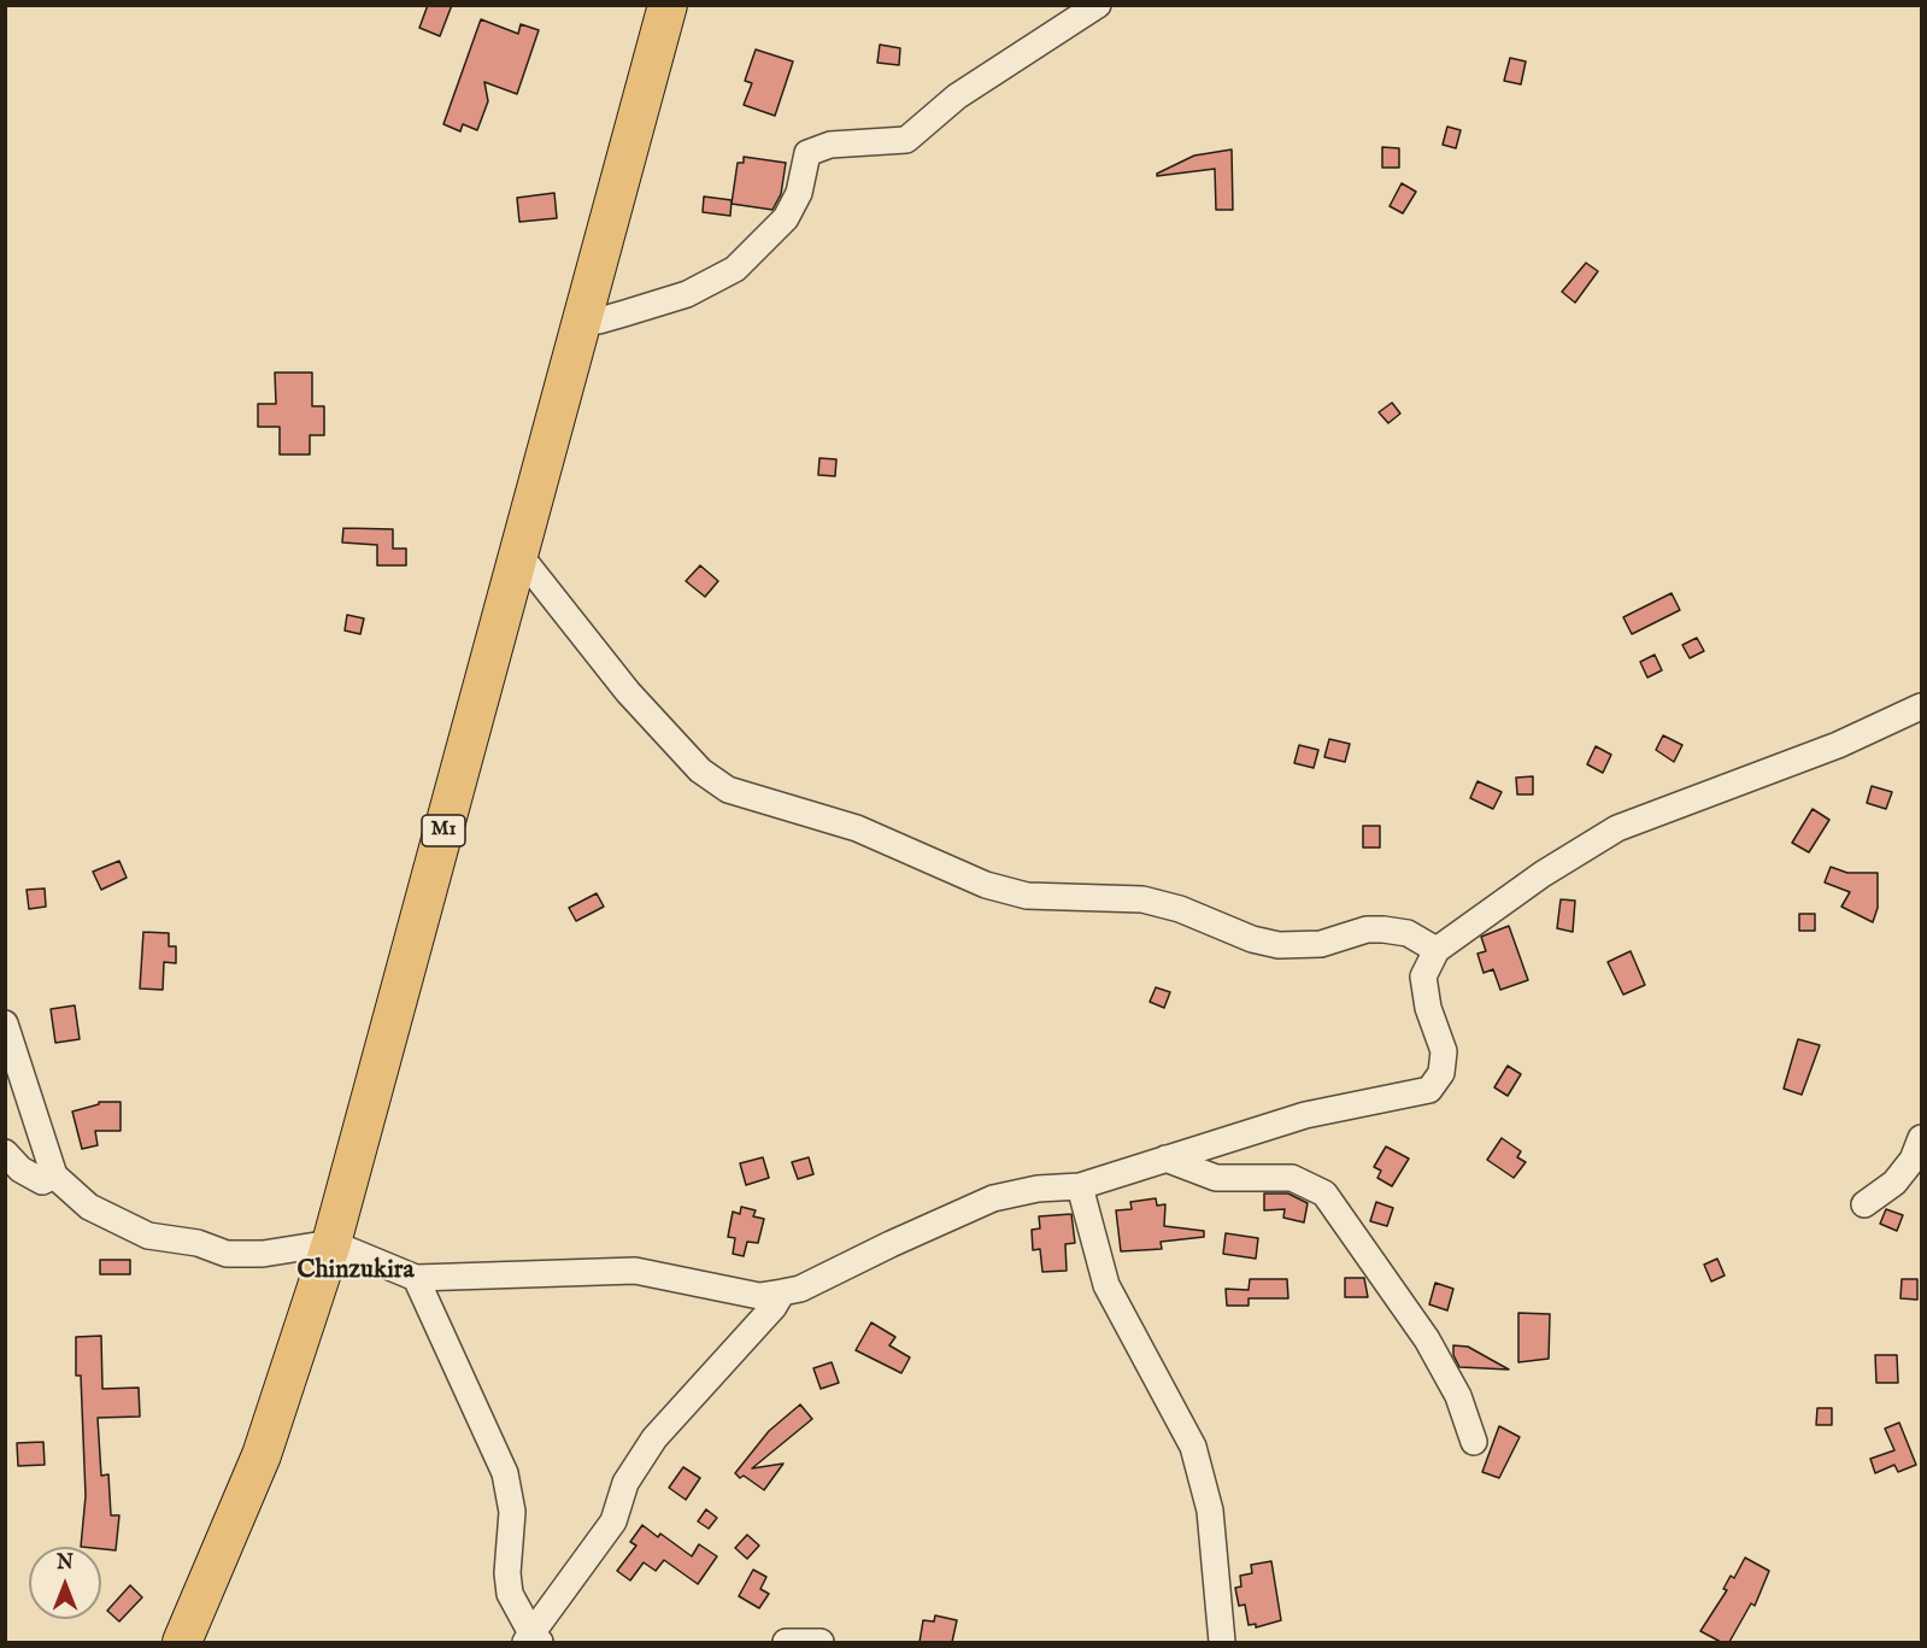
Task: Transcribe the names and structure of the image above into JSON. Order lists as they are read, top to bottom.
{
  "streets": {
    "highway": ["M1"]
  },
  "districts": ["Chinzukira"],
  "north": "top"
}
